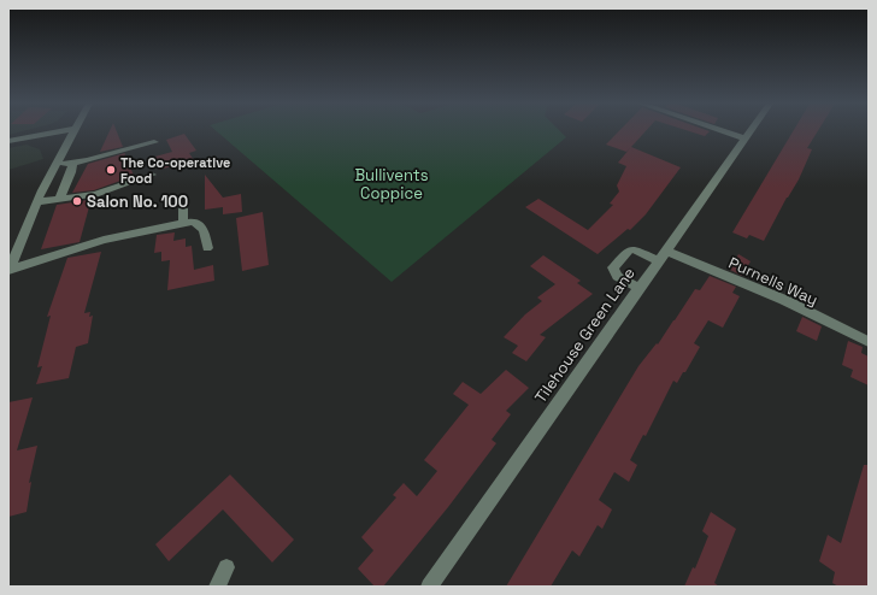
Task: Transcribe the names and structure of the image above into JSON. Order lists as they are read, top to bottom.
{
  "streets": {
    "street": ["Purnells Way", "Tilehouse Green Lane"]
  },
  "crossings": [
    ["Purnells Way", "Tilehouse Green Lane"]
  ],
  "parks": ["Bullivents Coppice"],
  "places": ["The Co-operative Food", "Salon No. 100"]
}
